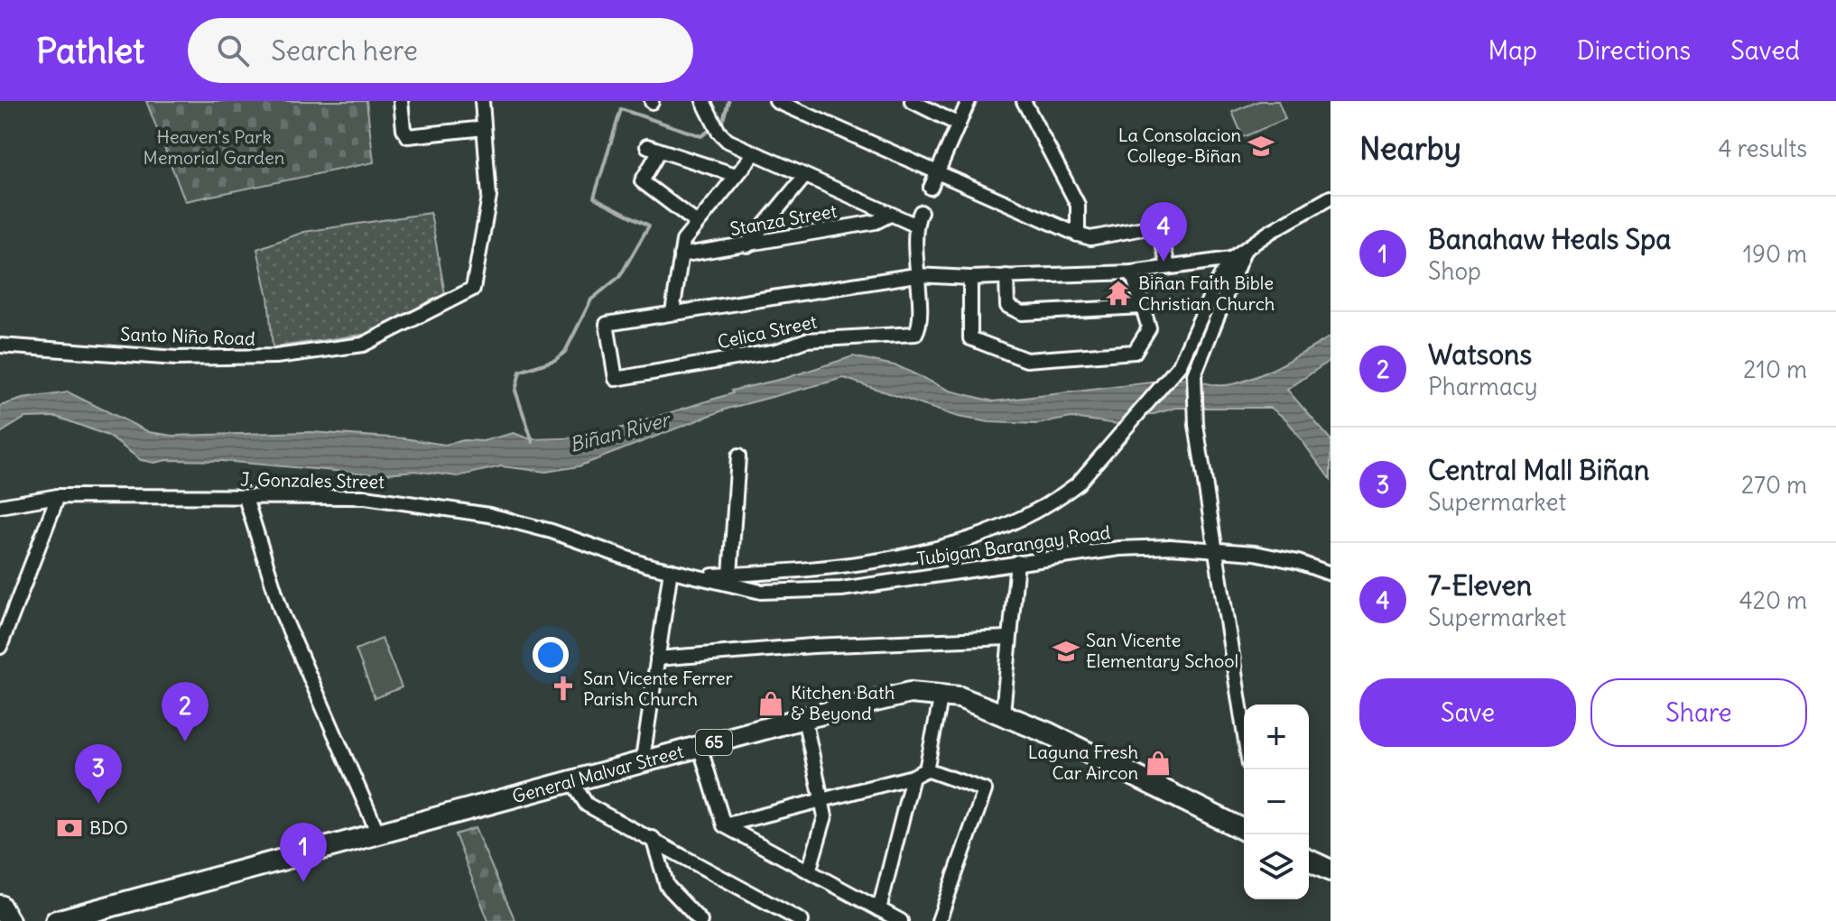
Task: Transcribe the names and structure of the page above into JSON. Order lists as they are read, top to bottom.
{
  "streets": {
    "highway": ["65", "General Malvar Street"],
    "street": [
      "Stanza Street",
      "Celica Street",
      "Santo Niño Road",
      "J. Gonzales Street",
      "Tubigan Barangay Road"
    ]
  },
  "crossings": [
    ["J. Gonzales Street", "Tubigan Barangay Road"]
  ],
  "water": ["Biñan River"],
  "parks": ["Heaven's Park Memorial Garden"],
  "places": {
    "school or university": ["La Consolacion College-Biñan", "San Vicente Elementary School"],
    "temple": ["Biñan Faith Bible Christian Church"],
    "church": ["San Vicente Ferrer Parish Church"],
    "shop": ["Kitchen Bath & Beyond", "Laguna Fresh Car Aircon"],
    "bank": ["BDO"]
  },
  "page": {
    "header": "Pathlet",
    "search": "Search here",
    "nav": ["Map", "Directions", "Saved"],
    "heading": ["Nearby", "4 results"],
    "list": [
      {
        "mark": "1",
        "name": "Banahaw Heals Spa",
        "note": "Shop",
        "value": "190 m"
      },
      {
        "mark": "2",
        "name": "Watsons",
        "note": "Pharmacy",
        "value": "210 m"
      },
      {
        "mark": "3",
        "name": "Central Mall Biñan",
        "note": "Supermarket",
        "value": "270 m"
      },
      {
        "mark": "4",
        "name": "7-Eleven",
        "note": "Supermarket",
        "value": "420 m"
      }
    ],
    "pins": [
      "4",
      "2",
      "3",
      "1"
    ],
    "buttons": ["Save", "Share"],
    "map_buttons": ["+", "−"]
  }
}
